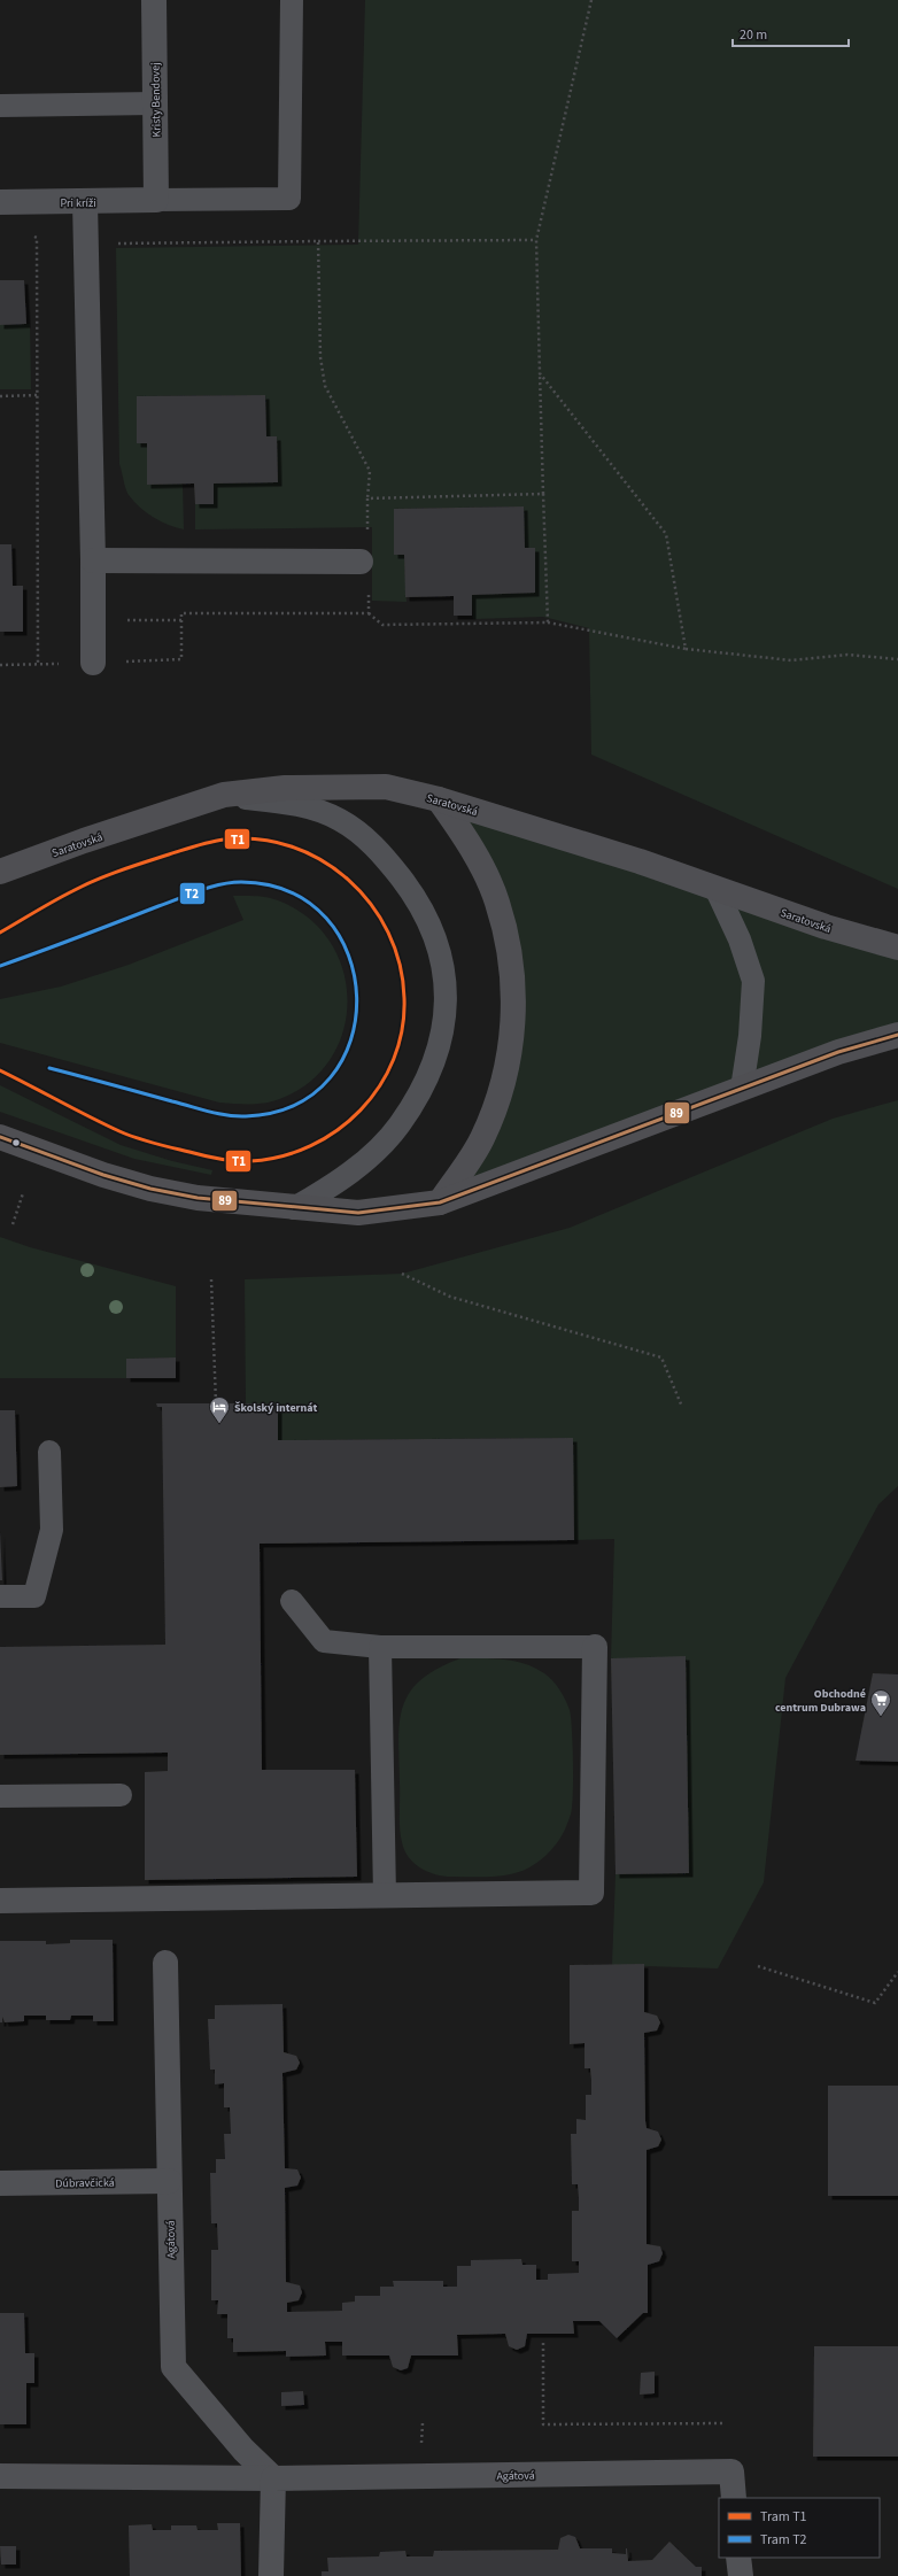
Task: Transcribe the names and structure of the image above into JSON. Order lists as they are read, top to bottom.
{
  "streets": {
    "main road": ["Saratovská"],
    "street": [
      "Kristy Bendovej",
      "Pri kríži",
      "Dúbravčická",
      "Agátová"
    ]
  },
  "crossings": [
    ["Kristy Bendovej", "Pri kríži"],
    ["Dúbravčická", "Agátová"]
  ],
  "places": {
    "hotel": ["Školský internát"],
    "supermarket": ["Obchodné centrum Dubrawa"]
  },
  "lines": ["tram line T1", "tram line T2", "transit line 89"],
  "legend": ["Tram T1", "Tram T2"],
  "scale_bar": "20 m"
}
